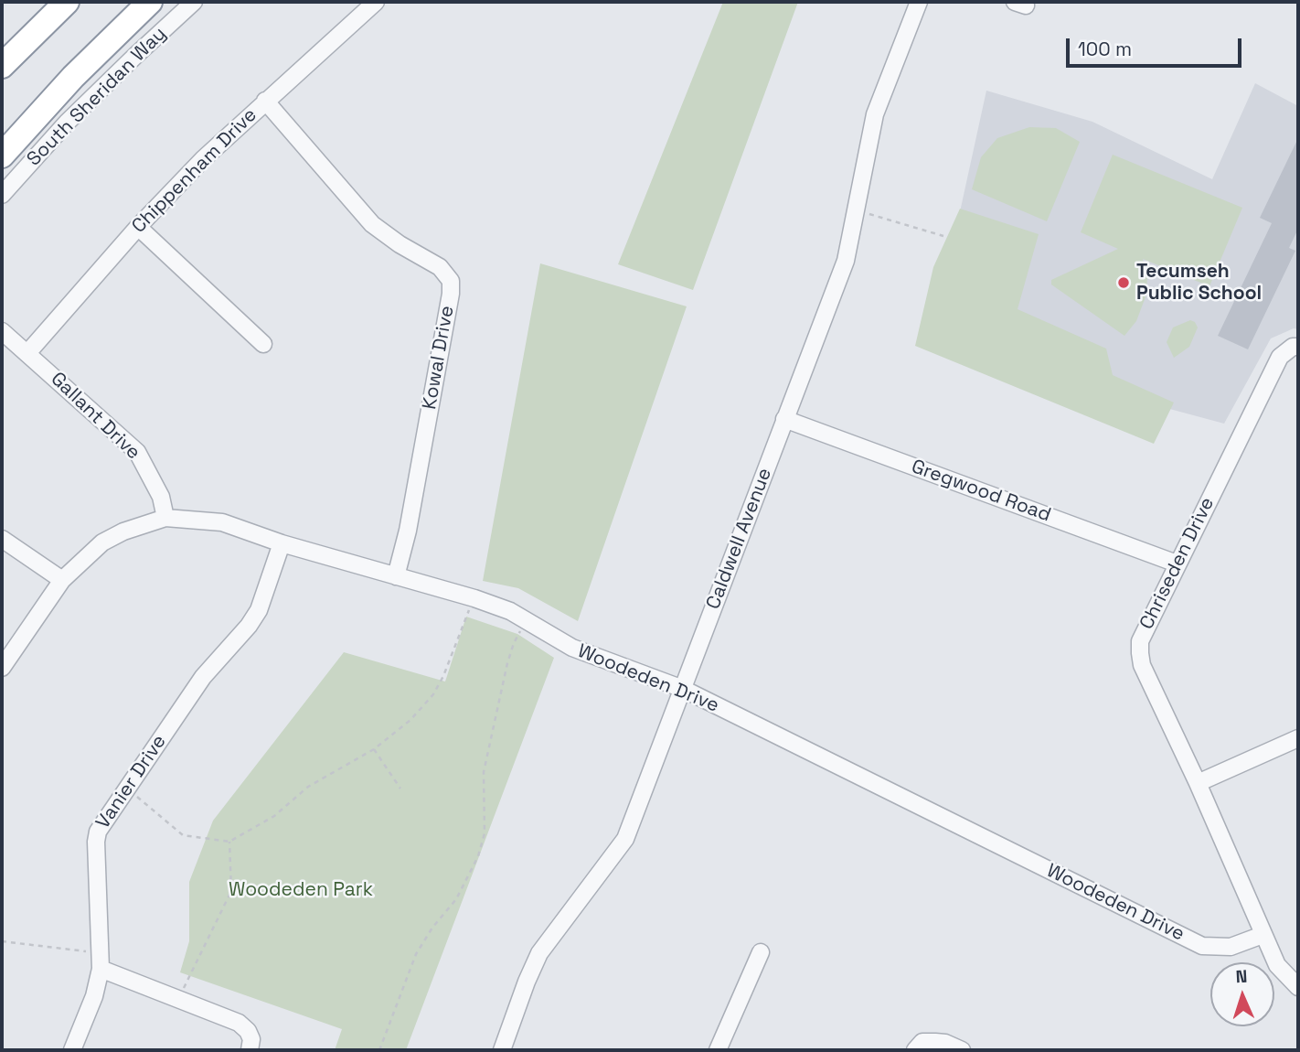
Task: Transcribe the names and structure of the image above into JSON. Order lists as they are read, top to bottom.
{
  "streets": {
    "street": [
      "South Sheridan Way",
      "Chippenham Drive",
      "Kowal Drive",
      "Gallant Drive",
      "Gregwood Road",
      "Caldwell Avenue",
      "Chriseden Drive",
      "Woodeden Drive",
      "Vanier Drive"
    ]
  },
  "crossings": [
    ["Chippenham Drive", "Kowal Drive"],
    ["Chippenham Drive", "Gallant Drive"],
    ["Kowal Drive", "Woodeden Drive"],
    ["Gallant Drive", "Woodeden Drive"],
    ["Gregwood Road", "Caldwell Avenue"],
    ["Gregwood Road", "Chriseden Drive"],
    ["Caldwell Avenue", "Woodeden Drive"],
    ["Chriseden Drive", "Woodeden Drive"],
    ["Woodeden Drive", "Vanier Drive"]
  ],
  "parks": ["Woodeden Park"],
  "places": ["Tecumseh Public School"],
  "scale_bar": "100 m",
  "north": "top"
}
